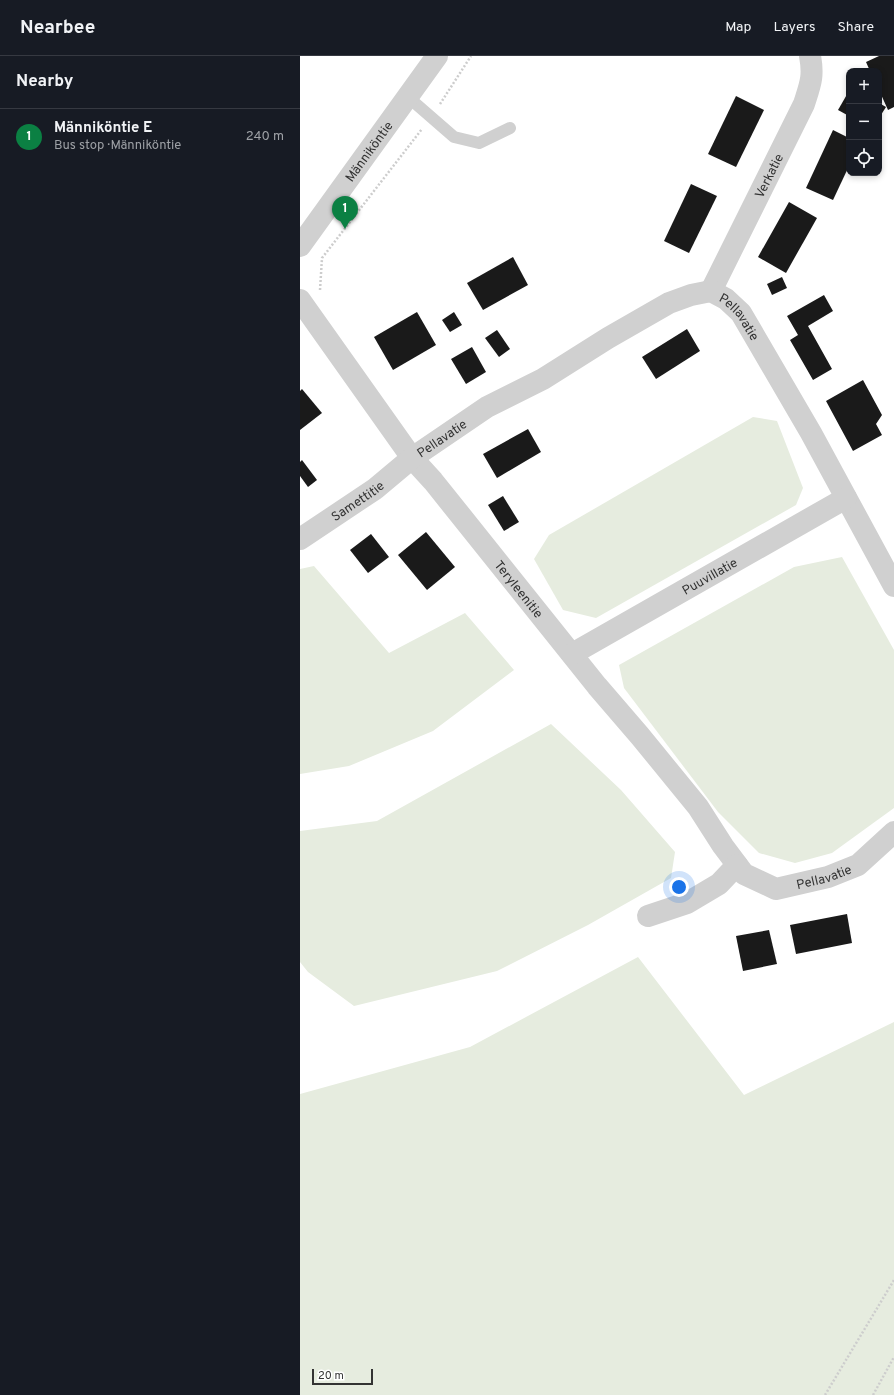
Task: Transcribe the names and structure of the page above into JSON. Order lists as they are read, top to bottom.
{
  "streets": {
    "street": [
      "Männiköntie",
      "Verkatie",
      "Pellavatie",
      "Samettitie",
      "Puuvillatie",
      "Teryleenitie"
    ]
  },
  "crossings": [
    ["Verkatie", "Pellavatie"],
    ["Pellavatie", "Samettitie"],
    ["Pellavatie", "Puuvillatie"],
    ["Pellavatie", "Teryleenitie"],
    ["Samettitie", "Teryleenitie"],
    ["Puuvillatie", "Teryleenitie"]
  ],
  "scale_bar": "20 m",
  "page": {
    "header": "Nearbee",
    "nav": ["Map", "Layers", "Share"],
    "heading": "Nearby",
    "map_buttons": ["+", "−"],
    "list": [
      {
        "mark": "1",
        "name": "Männiköntie E",
        "note": "Bus stop · Männiköntie",
        "value": "240 m"
      }
    ],
    "pins": "1",
    "scale": "20 m"
  }
}
